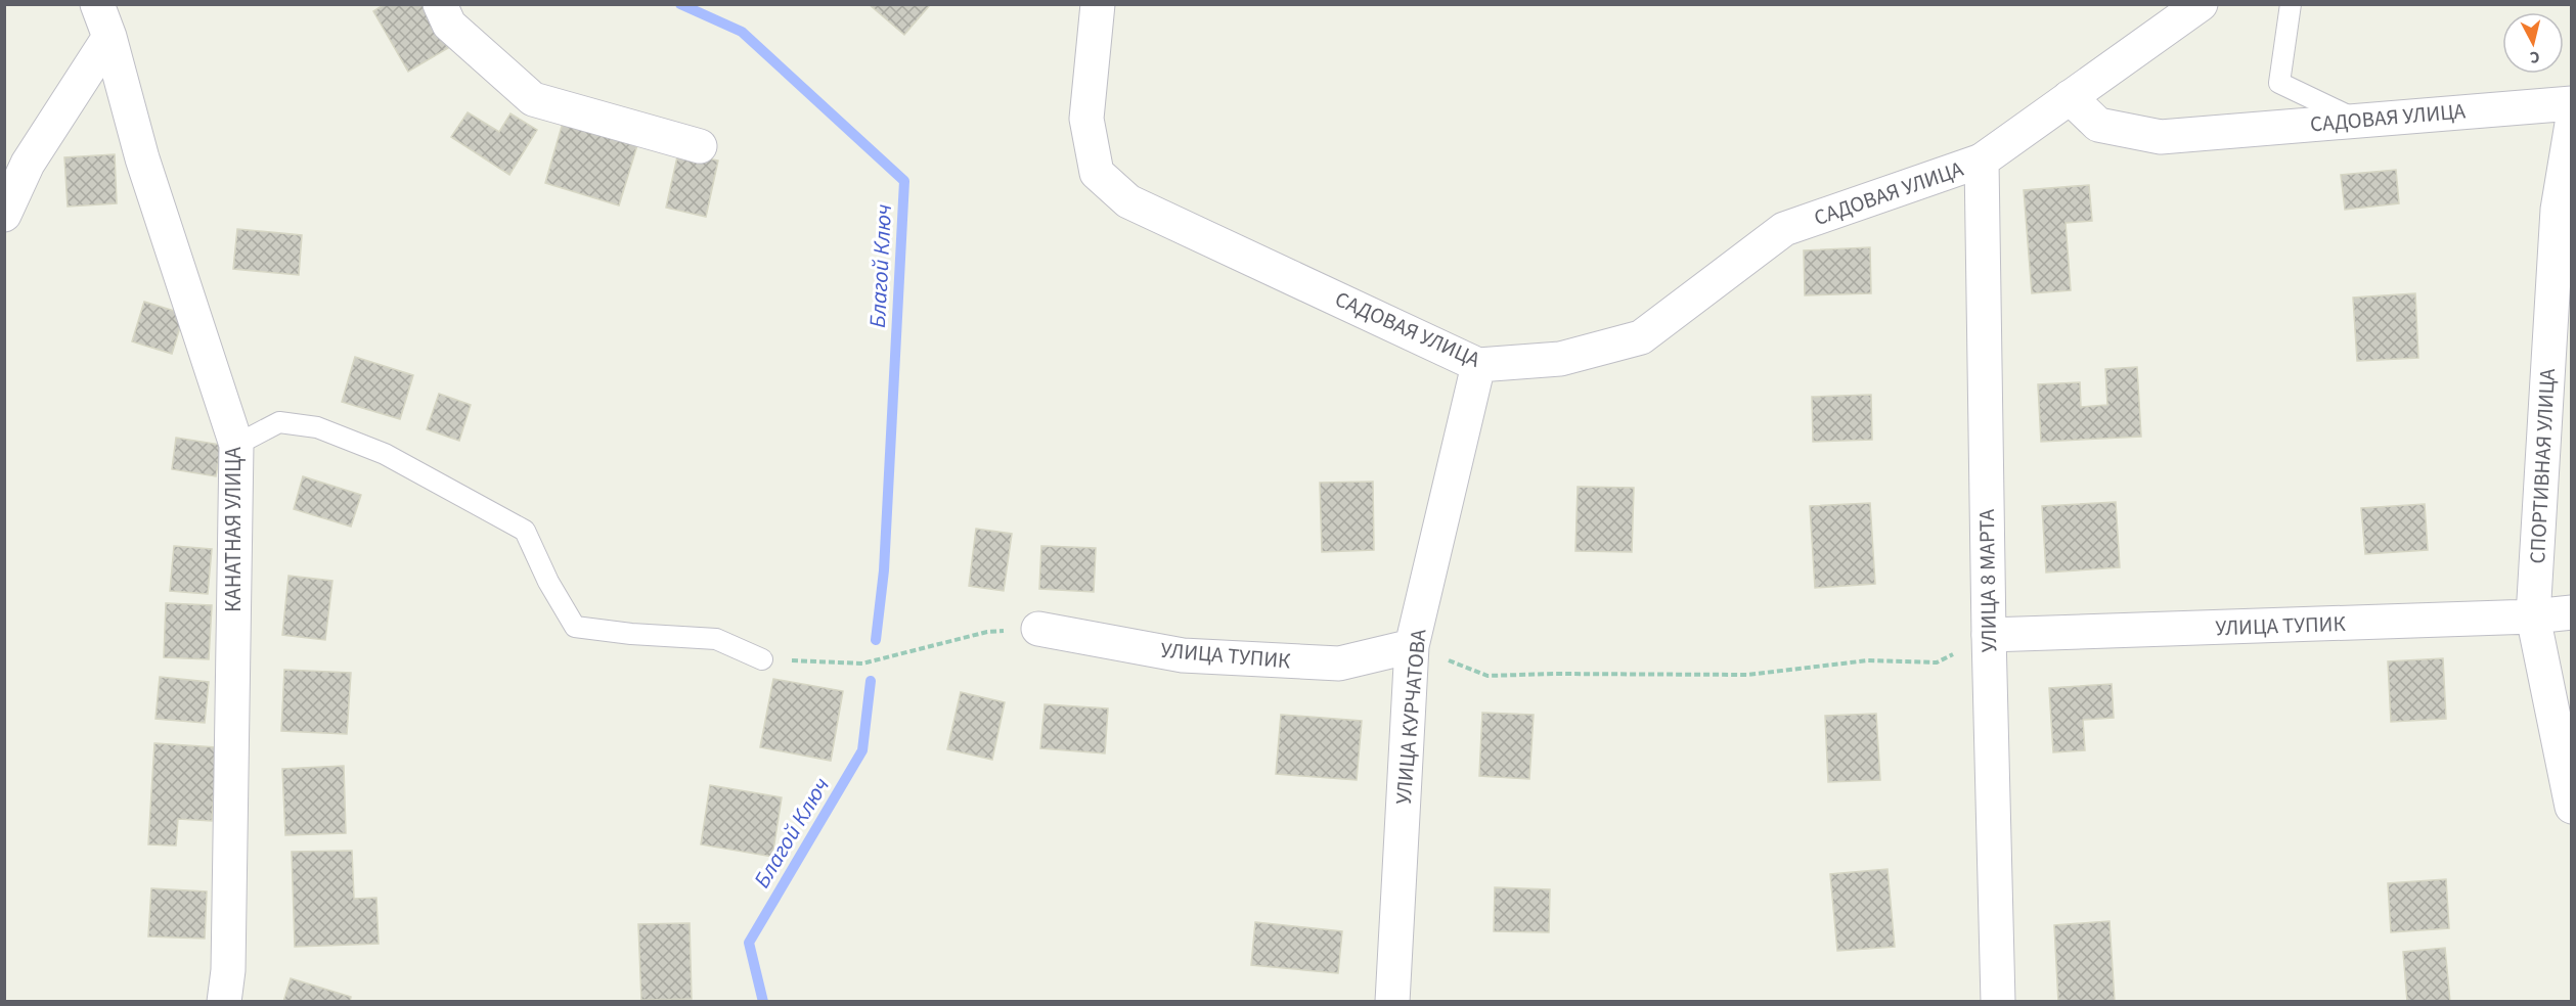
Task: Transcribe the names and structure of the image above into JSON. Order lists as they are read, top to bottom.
{
  "streets": {
    "street": [
      "САДОВАЯ УЛИЦА",
      "СПОРТИВНАЯ УЛИЦА",
      "КАНАТНАЯ УЛИЦА",
      "УЛИЦА 8 МАРТА",
      "УЛИЦА ТУПИК",
      "УЛИЦА КУРЧАТОВА"
    ]
  },
  "crossings": [
    ["САДОВАЯ УЛИЦА", "УЛИЦА 8 МАРТА"],
    ["САДОВАЯ УЛИЦА", "УЛИЦА КУРЧАТОВА"],
    ["СПОРТИВНАЯ УЛИЦА", "УЛИЦА ТУПИК"],
    ["УЛИЦА 8 МАРТА", "УЛИЦА ТУПИК"],
    ["УЛИЦА ТУПИК", "УЛИЦА КУРЧАТОВА"]
  ],
  "water": ["Благой Ключ"],
  "north": "bottom"
}
